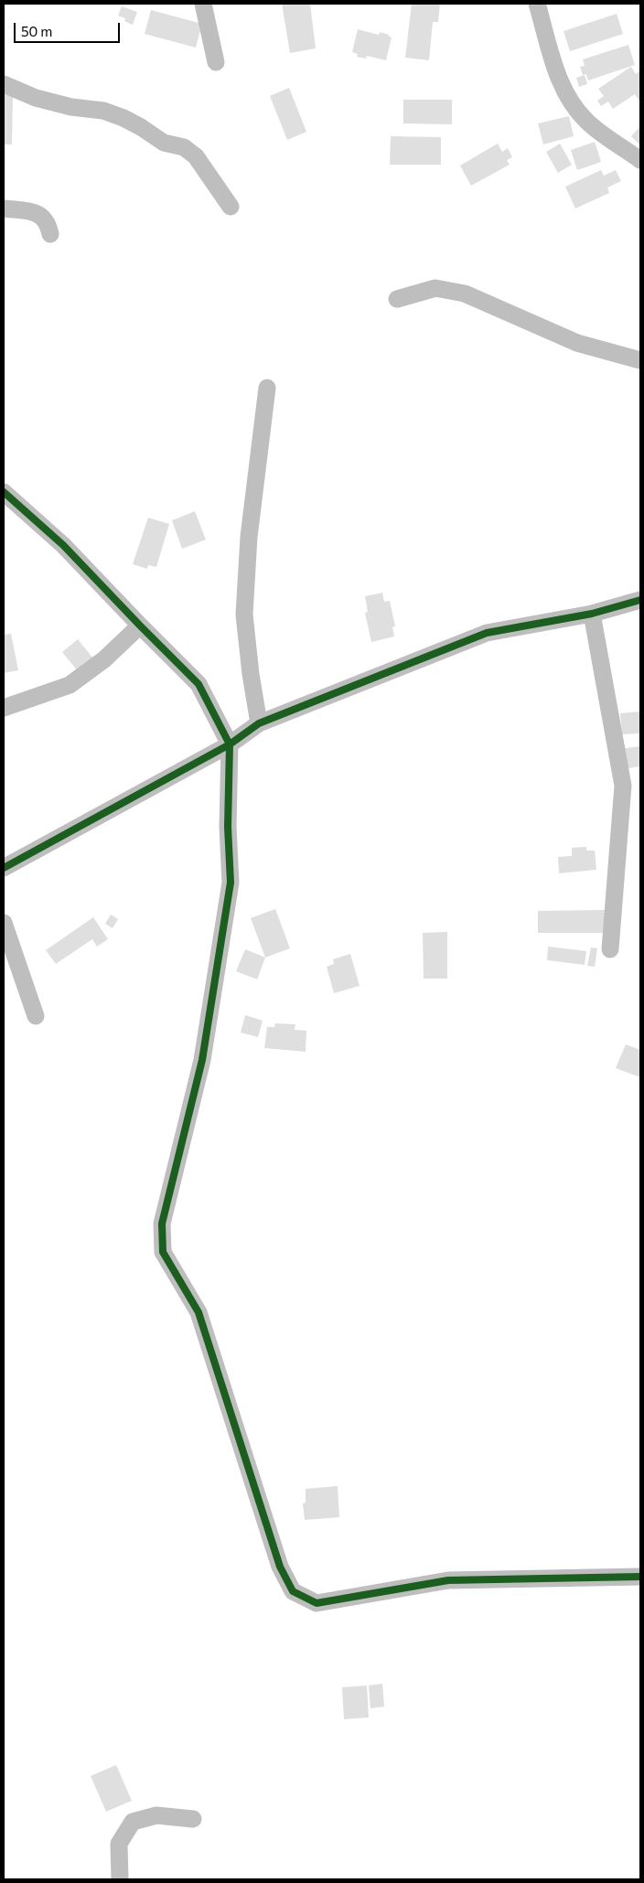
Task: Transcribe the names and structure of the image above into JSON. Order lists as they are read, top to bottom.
{
  "scale_bar": "50 m"
}
